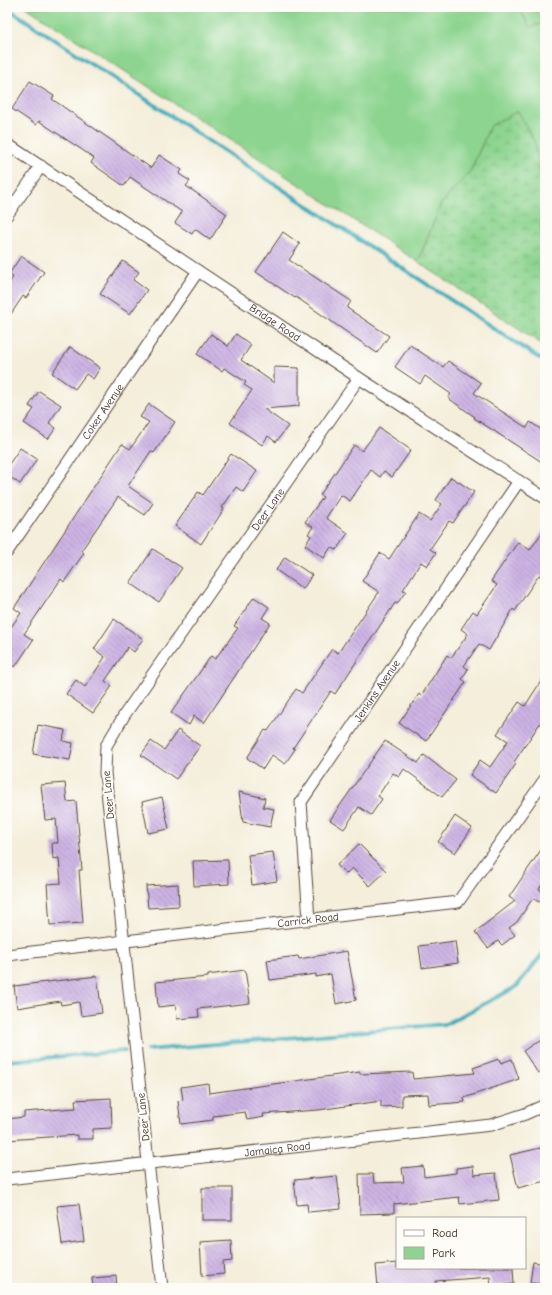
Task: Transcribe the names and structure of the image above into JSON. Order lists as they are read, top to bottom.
{
  "streets": {
    "street": [
      "Bridge Road",
      "Coker Avenue",
      "Deer Lane",
      "Jenkins Avenue",
      "Carrick Road",
      "Jamaica Road"
    ]
  },
  "crossings": [
    ["Bridge Road", "Coker Avenue"],
    ["Bridge Road", "Deer Lane"],
    ["Bridge Road", "Jenkins Avenue"],
    ["Deer Lane", "Carrick Road"],
    ["Deer Lane", "Jamaica Road"],
    ["Jenkins Avenue", "Carrick Road"]
  ],
  "legend": ["Road", "Park"]
}
